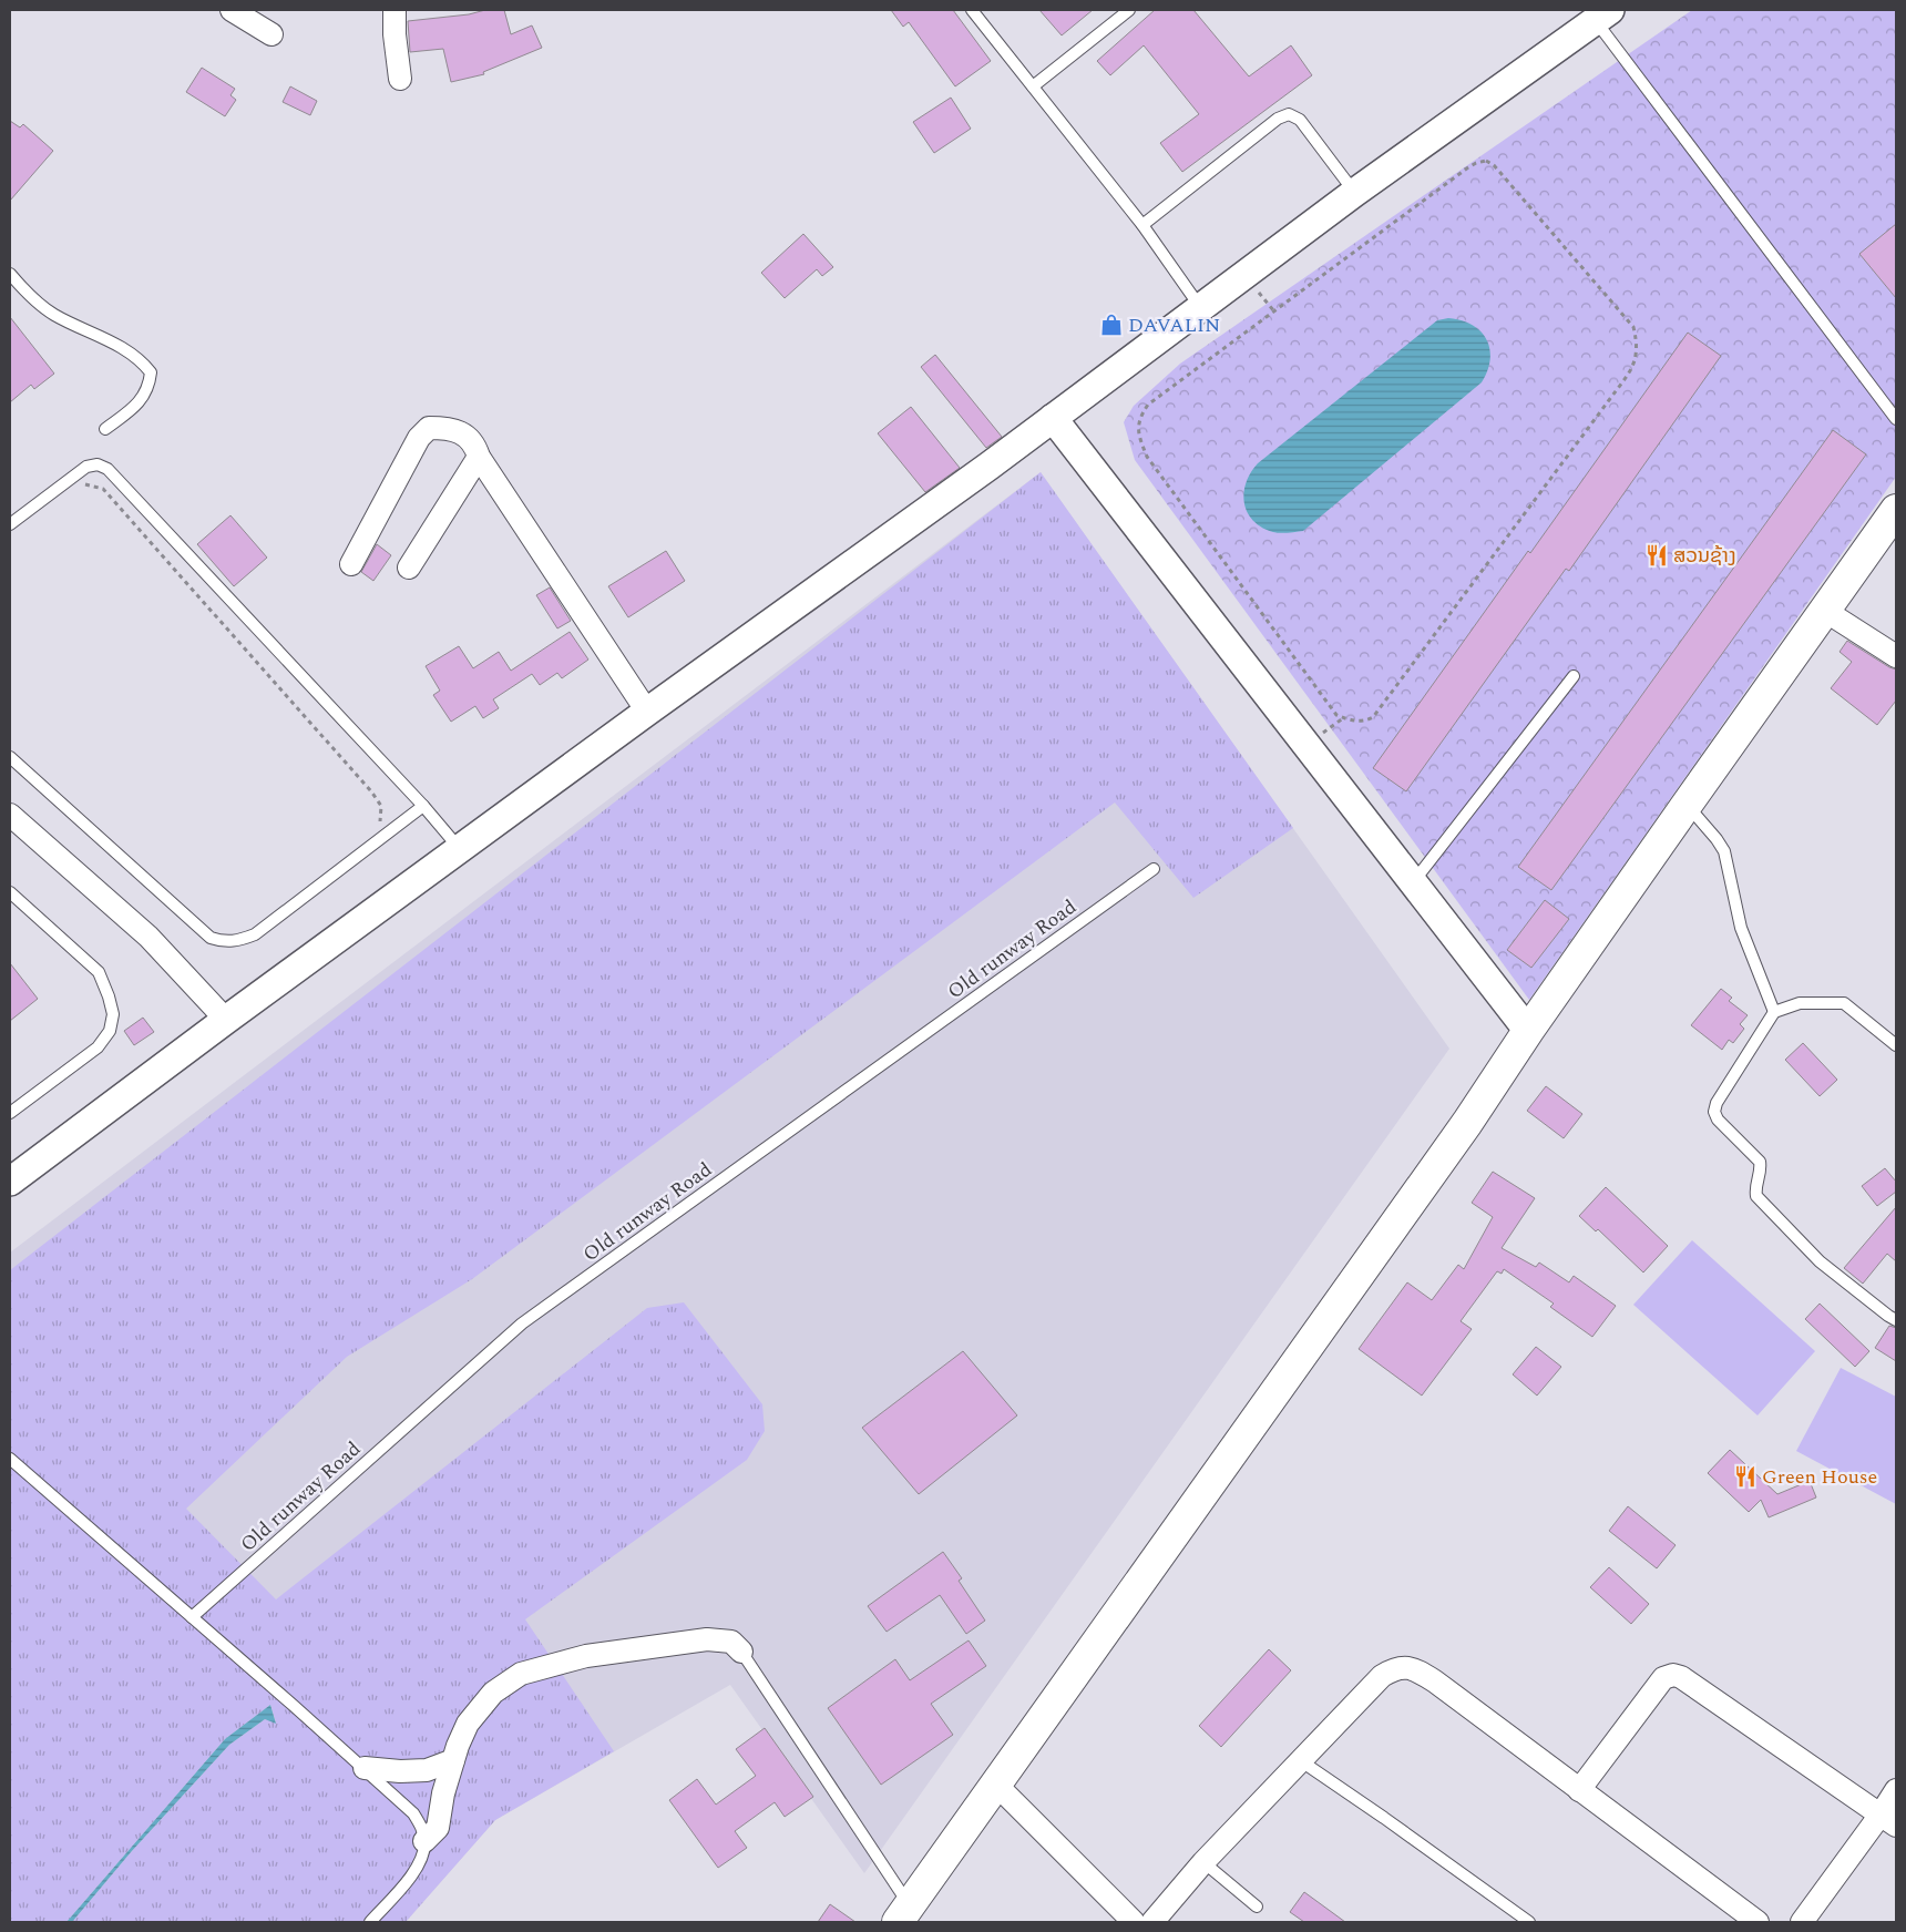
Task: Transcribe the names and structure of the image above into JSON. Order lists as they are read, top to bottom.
{
  "streets": {
    "lane": ["Old runway Road"]
  },
  "places": {
    "shop": ["DAVALIN"],
    "restaurant": ["ສວນຊ້າງ", "Green House"]
  }
}
